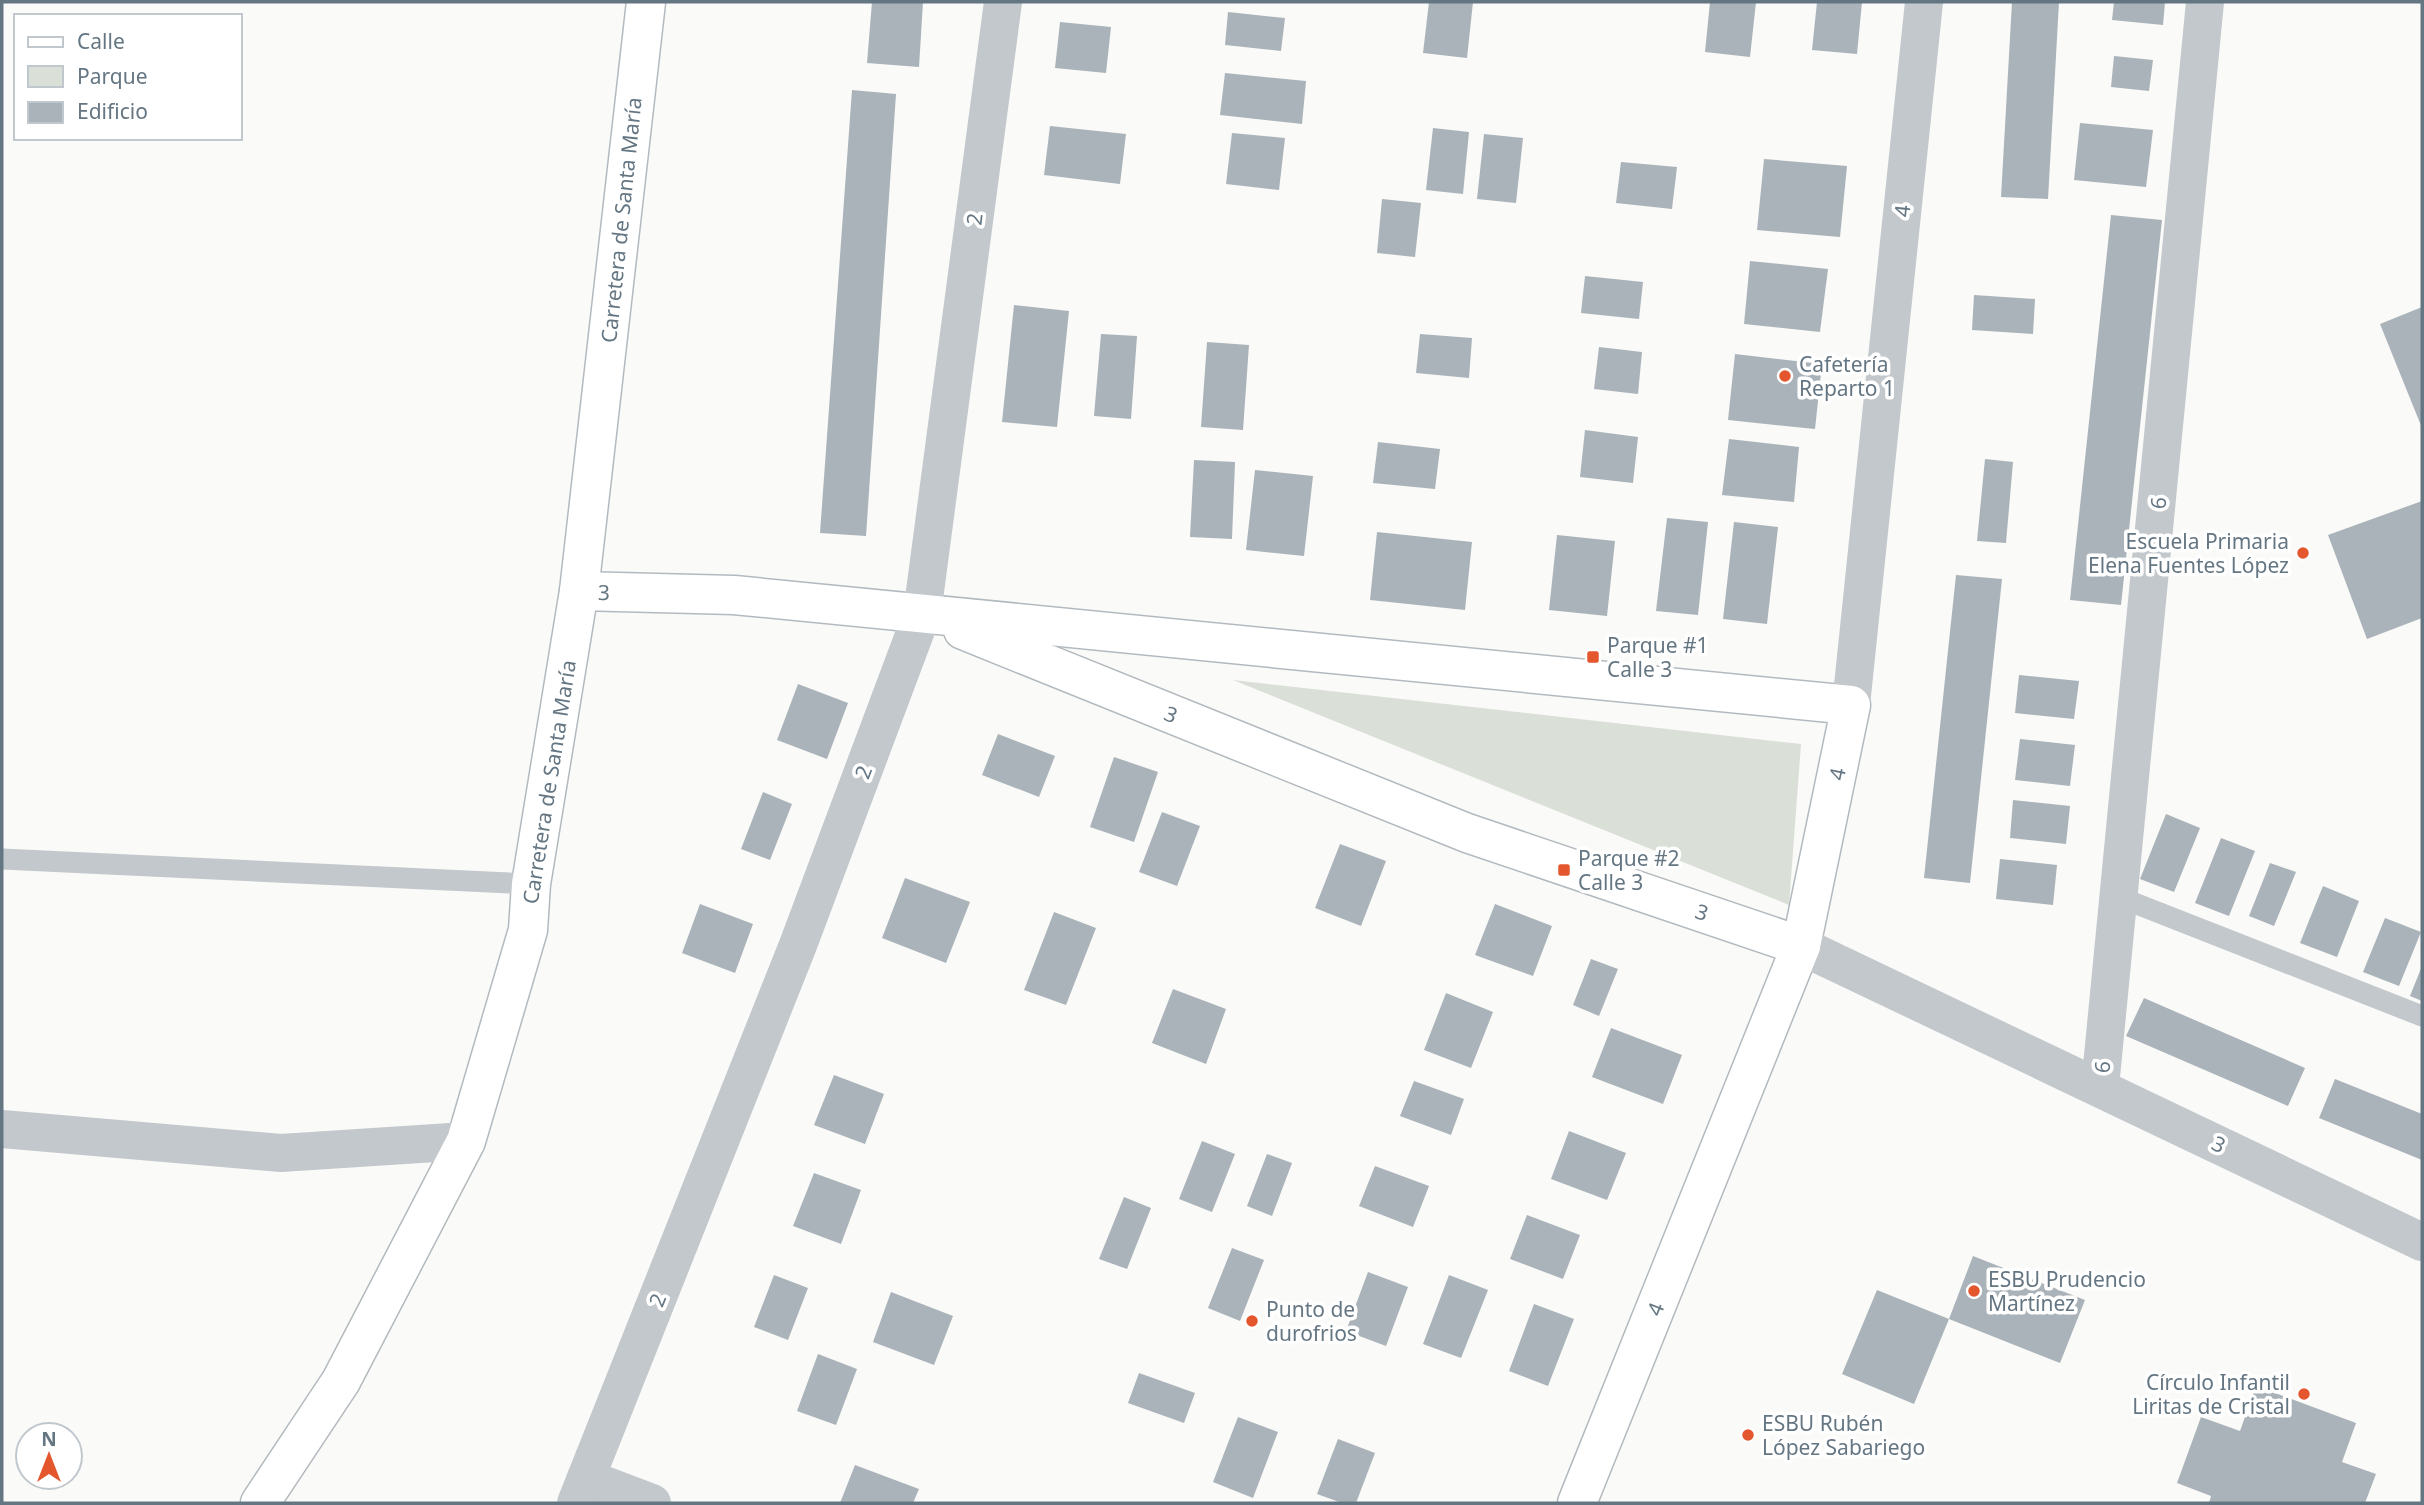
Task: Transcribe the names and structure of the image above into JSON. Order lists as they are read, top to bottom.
{
  "streets": {
    "street": [
      "4",
      "2",
      "Carretera de Santa María",
      "6",
      "3"
    ]
  },
  "crossings": [
    ["4", "3"],
    ["2", "3"],
    ["Carretera de Santa María", "3"],
    ["6", "3"]
  ],
  "places": {
    "other": [
      "Cafetería Reparto 1",
      "Escuela Primaria Elena Fuentes López",
      "ESBU Prudencio Martínez",
      "Punto de durofrios",
      "Círculo Infantil Liritas de Cristal",
      "ESBU Rubén López Sabariego"
    ],
    "transit": ["Parque #1 Calle 3", "Parque #2 Calle 3"]
  },
  "legend": ["Calle", "Parque", "Edificio"],
  "north": "top"
}
